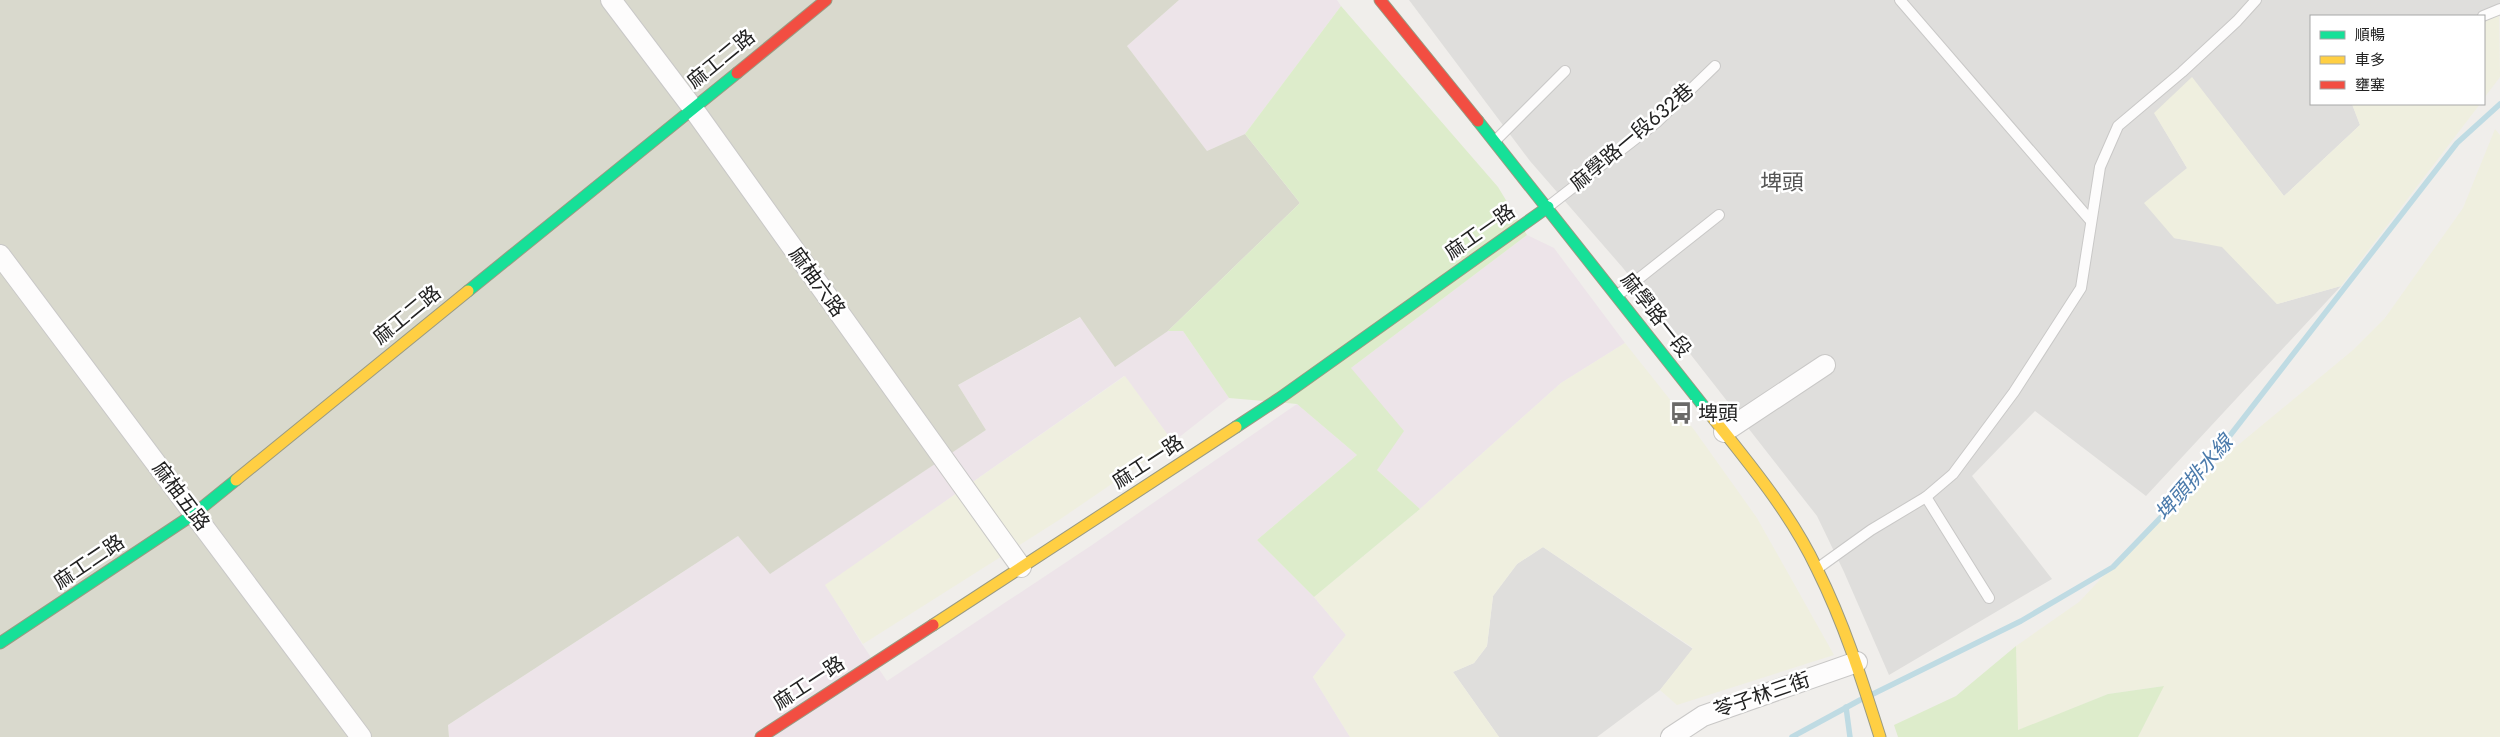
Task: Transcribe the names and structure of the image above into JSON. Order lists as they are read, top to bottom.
{
  "streets": {
    "street": [
      "麻工二路",
      "麻工一路",
      "麻柚六路",
      "麻學路一段",
      "麻柚五路",
      "苓子林三街"
    ],
    "lane": ["麻學路一段632巷"]
  },
  "crossings": [
    ["麻工二路", "麻柚六路"],
    ["麻工二路", "麻柚五路"],
    ["麻學路一段632巷", "麻工一路"],
    ["麻學路一段632巷", "麻學路一段"],
    ["麻工一路", "麻柚六路"],
    ["麻工一路", "麻學路一段"],
    ["麻學路一段", "苓子林三街"]
  ],
  "districts": ["埤頭"],
  "water": ["埤頭排水線"],
  "places": {
    "bus stop": ["埤頭"]
  },
  "legend": ["順暢", "車多", "壅塞"]
}
